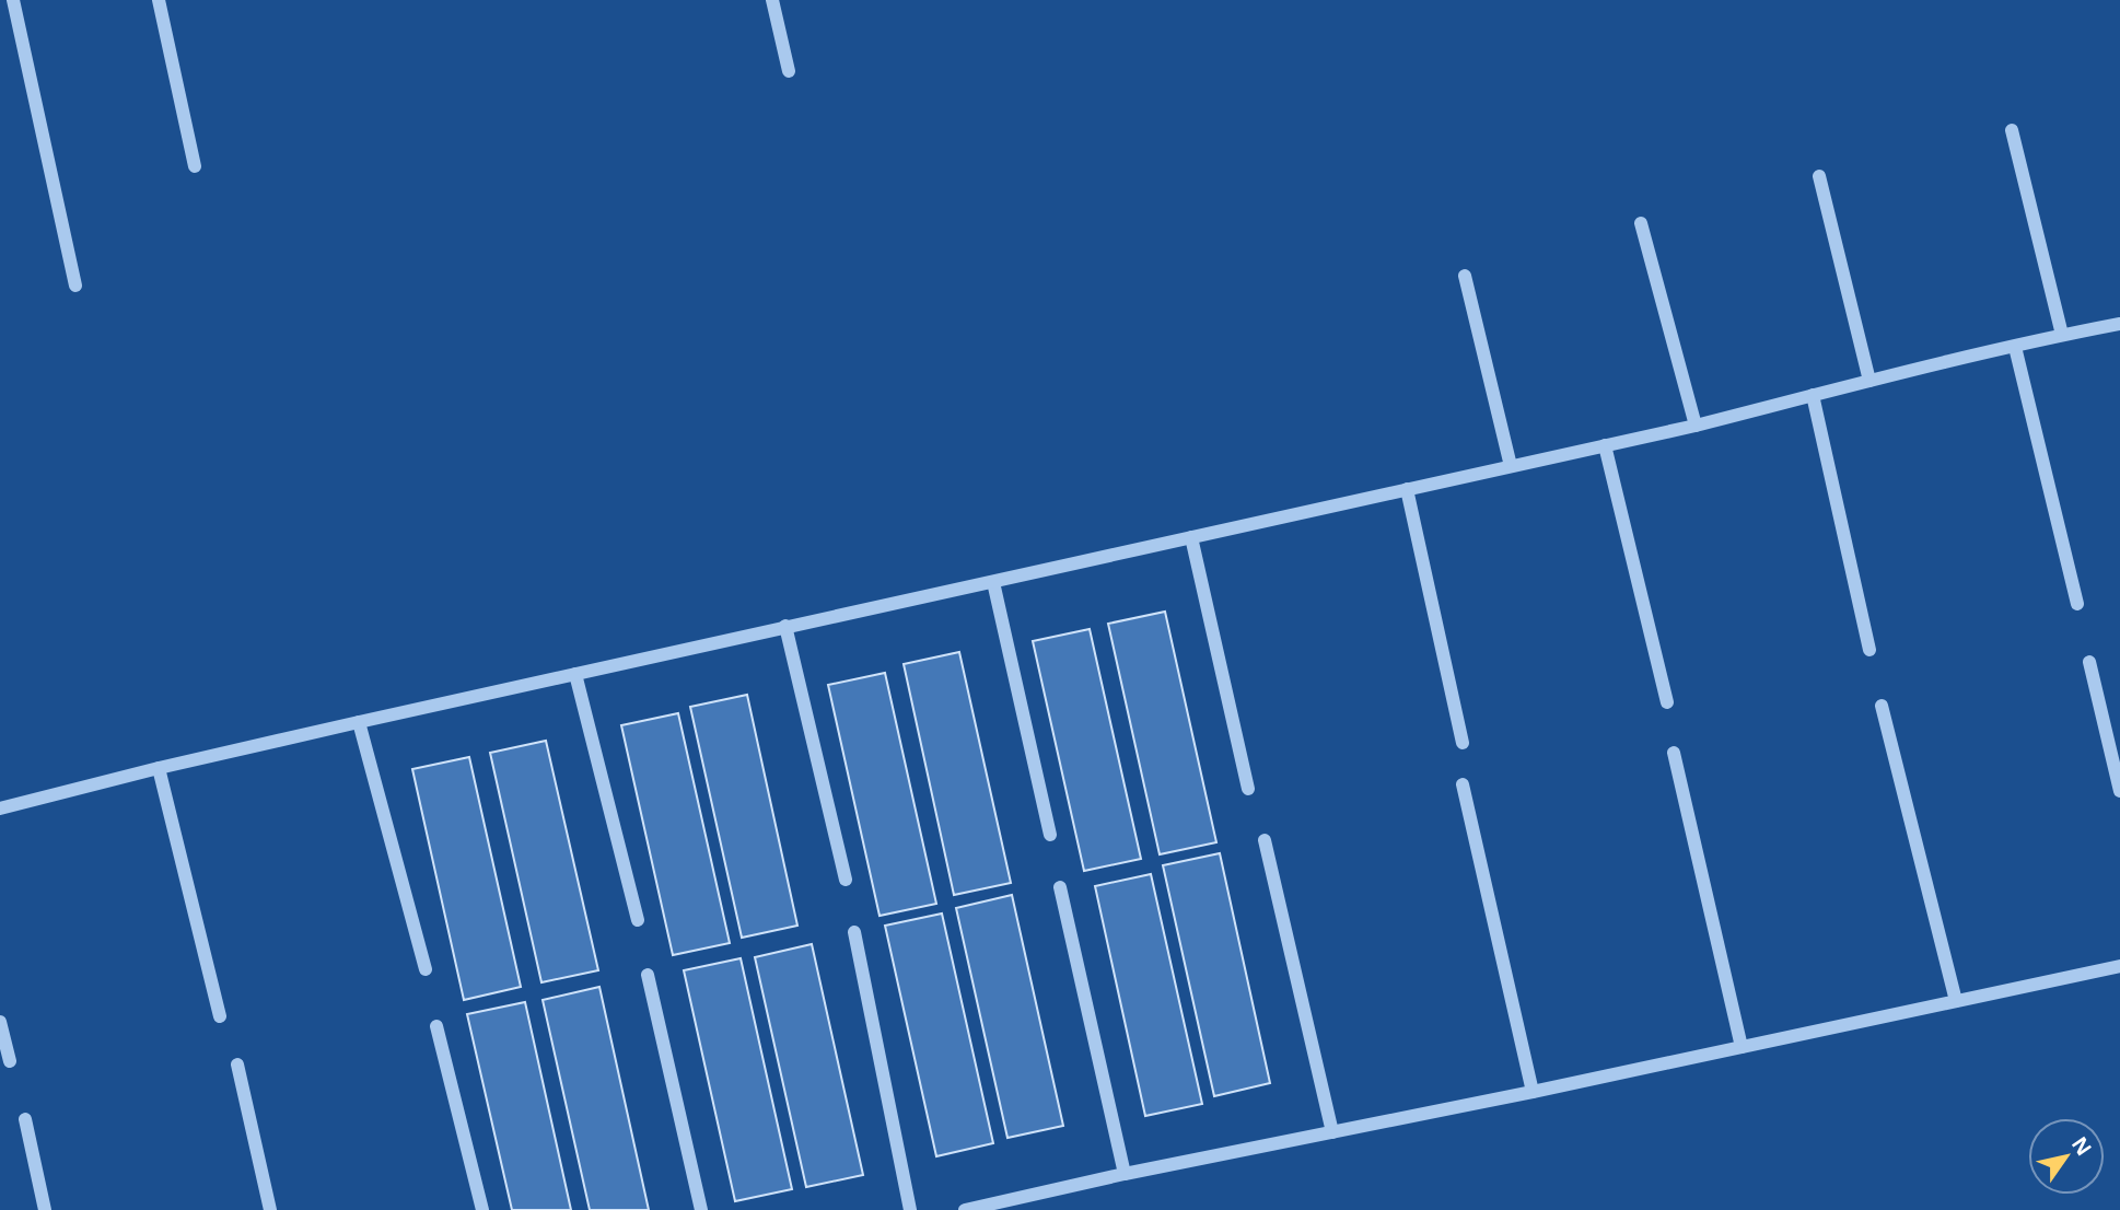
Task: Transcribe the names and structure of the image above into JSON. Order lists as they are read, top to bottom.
{
  "north": "top right"
}
